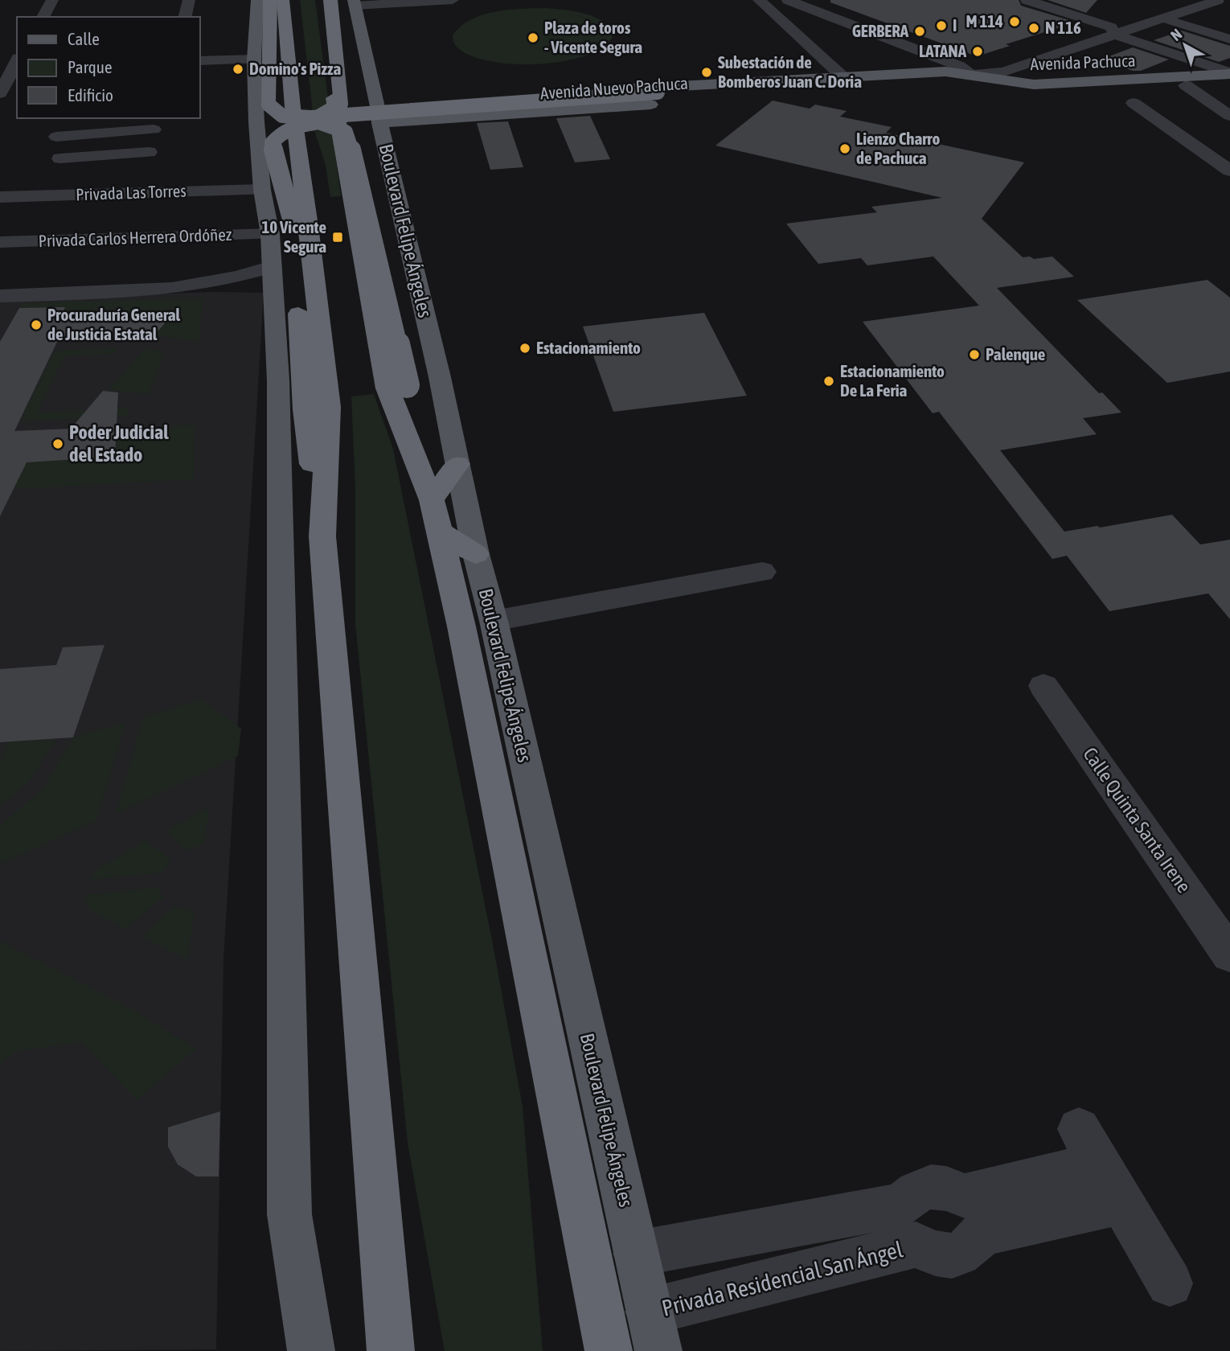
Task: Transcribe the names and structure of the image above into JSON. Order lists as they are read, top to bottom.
{
  "streets": {
    "highway": ["Boulevard Felipe Ángeles"],
    "main road": ["Avenida Pachuca", "Avenida Nuevo Pachuca"],
    "street": [
      "Privada Las Torres",
      "Privada Carlos Herrera Ordóñez",
      "Calle Quinta Santa Irene",
      "Privada Residencial San Ángel"
    ]
  },
  "crossings": [
    ["Avenida Pachuca", "Avenida Nuevo Pachuca"],
    ["Avenida Nuevo Pachuca", "Boulevard Felipe Ángeles"],
    ["Boulevard Felipe Ángeles", "Privada Residencial San Ángel"]
  ],
  "places": {
    "other": [
      "M 114",
      "I",
      "N 116",
      "GERBERA",
      "Plaza de toros - Vicente Segura",
      "LATANA",
      "Domino's Pizza",
      "Subestación de Bomberos Juan C. Doria",
      "Lienzo Charro de Pachuca",
      "Procuraduría General de Justicia Estatal",
      "Estacionamiento",
      "Palenque",
      "Estacionamiento De La Feria",
      "Poder Judicial del Estado"
    ],
    "transit": ["10 Vicente Segura"]
  },
  "legend": ["Calle", "Parque", "Edificio"],
  "north": "top left"
}
